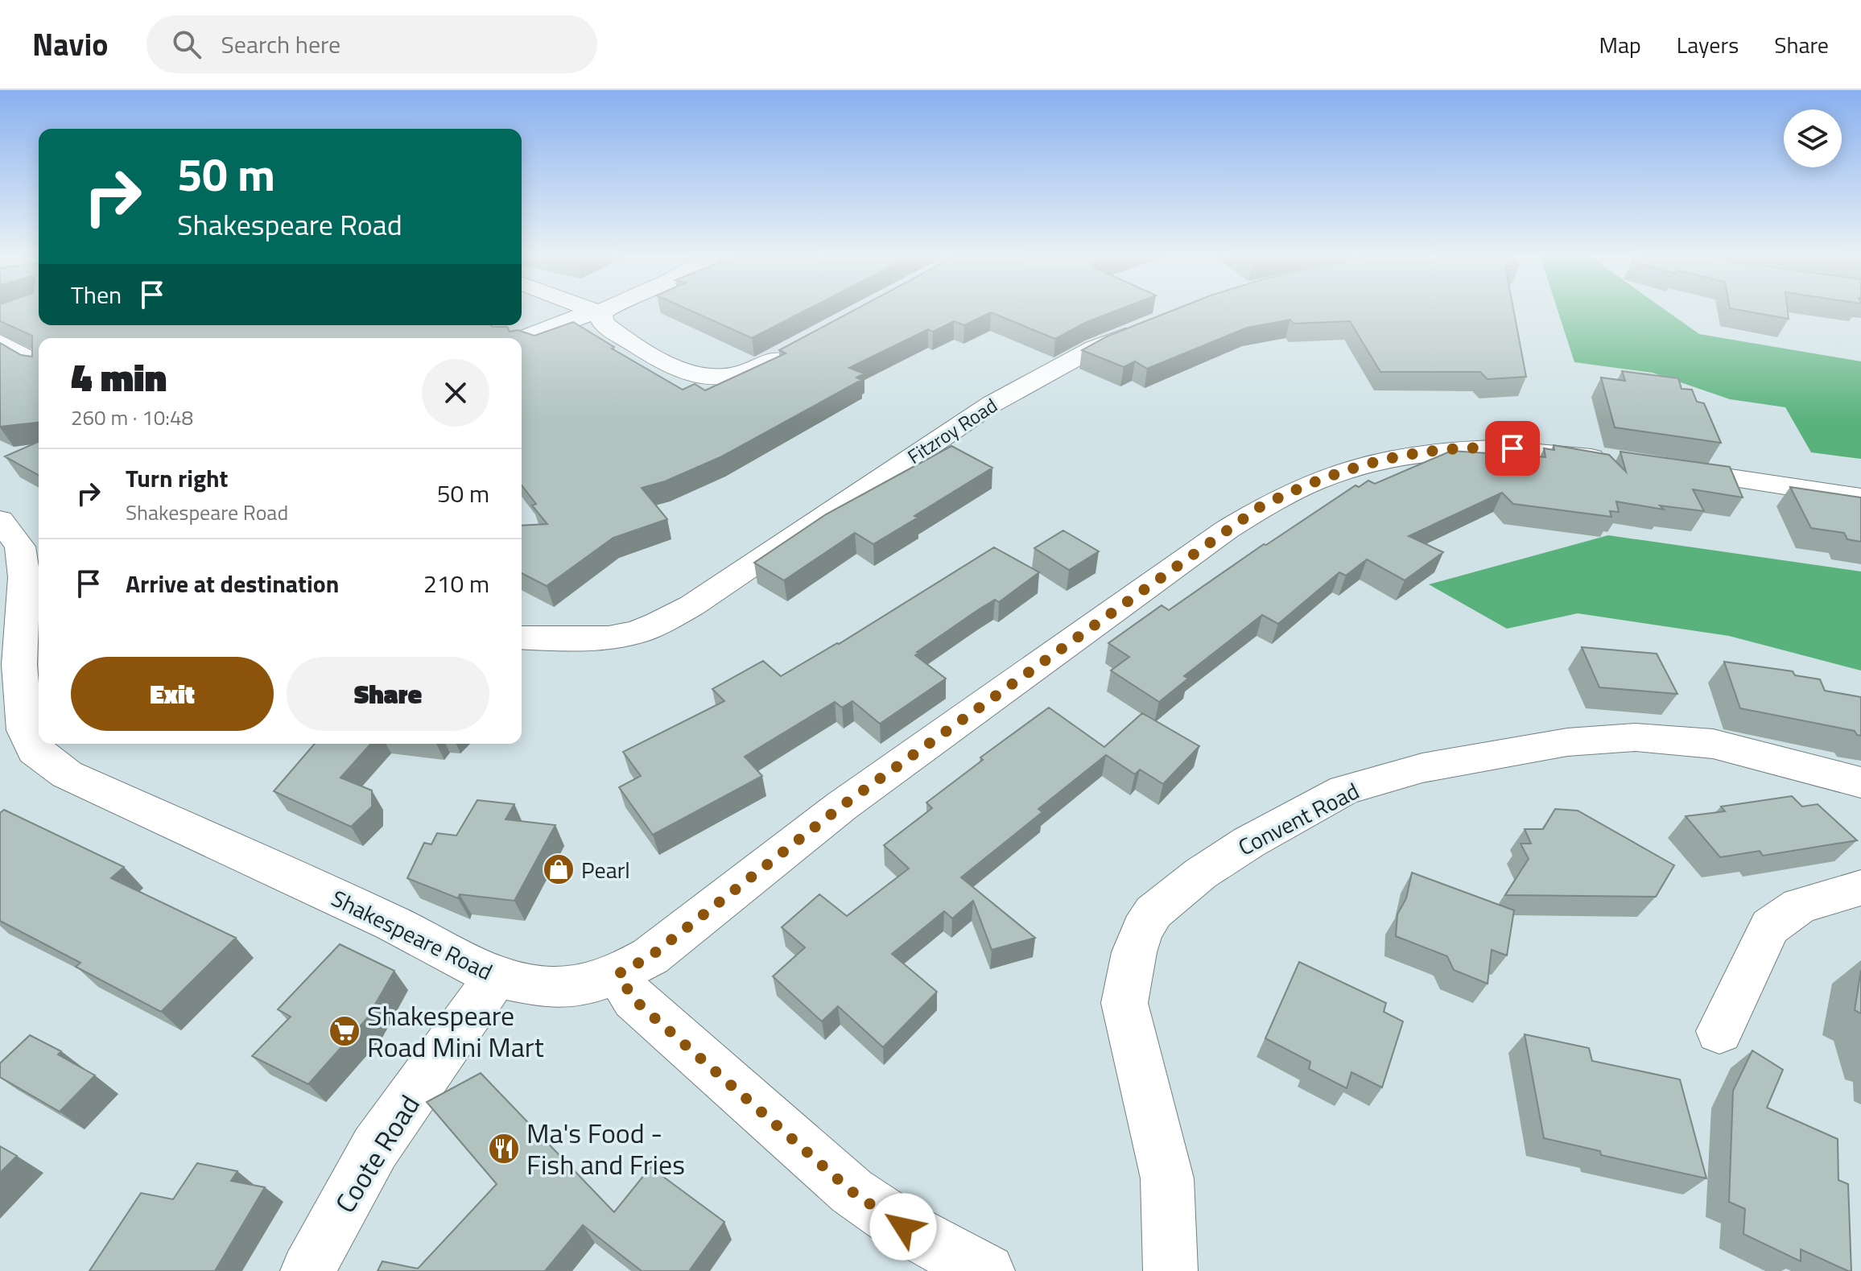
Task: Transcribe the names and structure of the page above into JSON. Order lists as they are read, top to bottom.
{
  "streets": {
    "street": [
      "Fitzroy Road",
      "Convent Road",
      "Shakespeare Road",
      "Coote Road"
    ]
  },
  "crossings": [
    ["Shakespeare Road", "Coote Road"]
  ],
  "places": {
    "shop": ["Pearl"],
    "supermarket": ["Shakespeare Road Mini Mart"],
    "restaurant": ["Ma's Food - Fish and Fries"]
  },
  "page": {
    "header": "Navio",
    "search": "Search here",
    "nav": ["Map", "Layers", "Share"],
    "turn": ["50 m", "Shakespeare Road"],
    "then": "Then",
    "heading": ["4 min", "260 m · 10:48"],
    "list": [
      {
        "name": "Turn right",
        "note": "Shakespeare Road",
        "value": "50 m"
      },
      {
        "name": "Arrive at destination",
        "value": "210 m"
      }
    ],
    "buttons": ["Exit", "Share"]
  }
}
